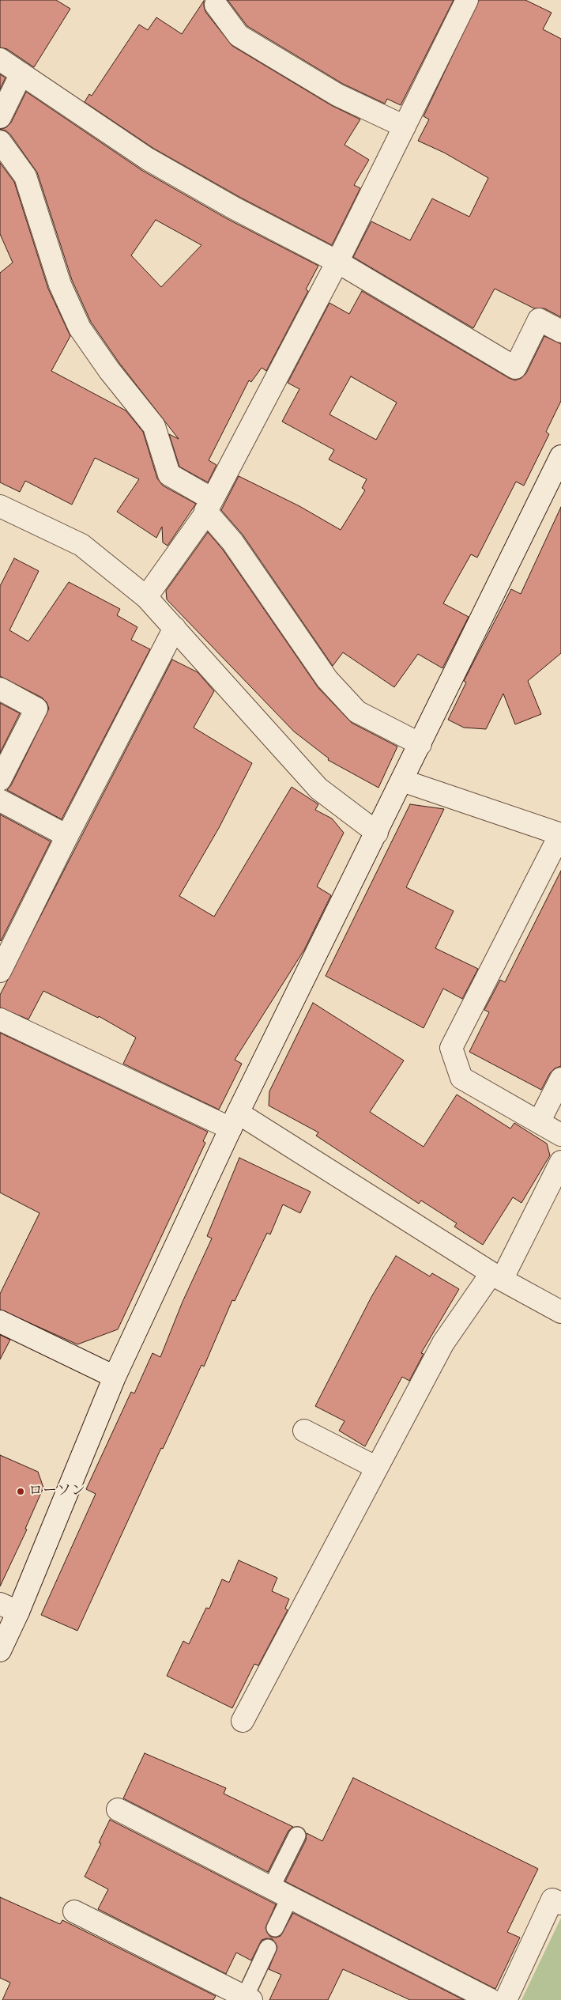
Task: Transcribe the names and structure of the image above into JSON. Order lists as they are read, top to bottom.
{
  "places": ["ローソン"]
}
